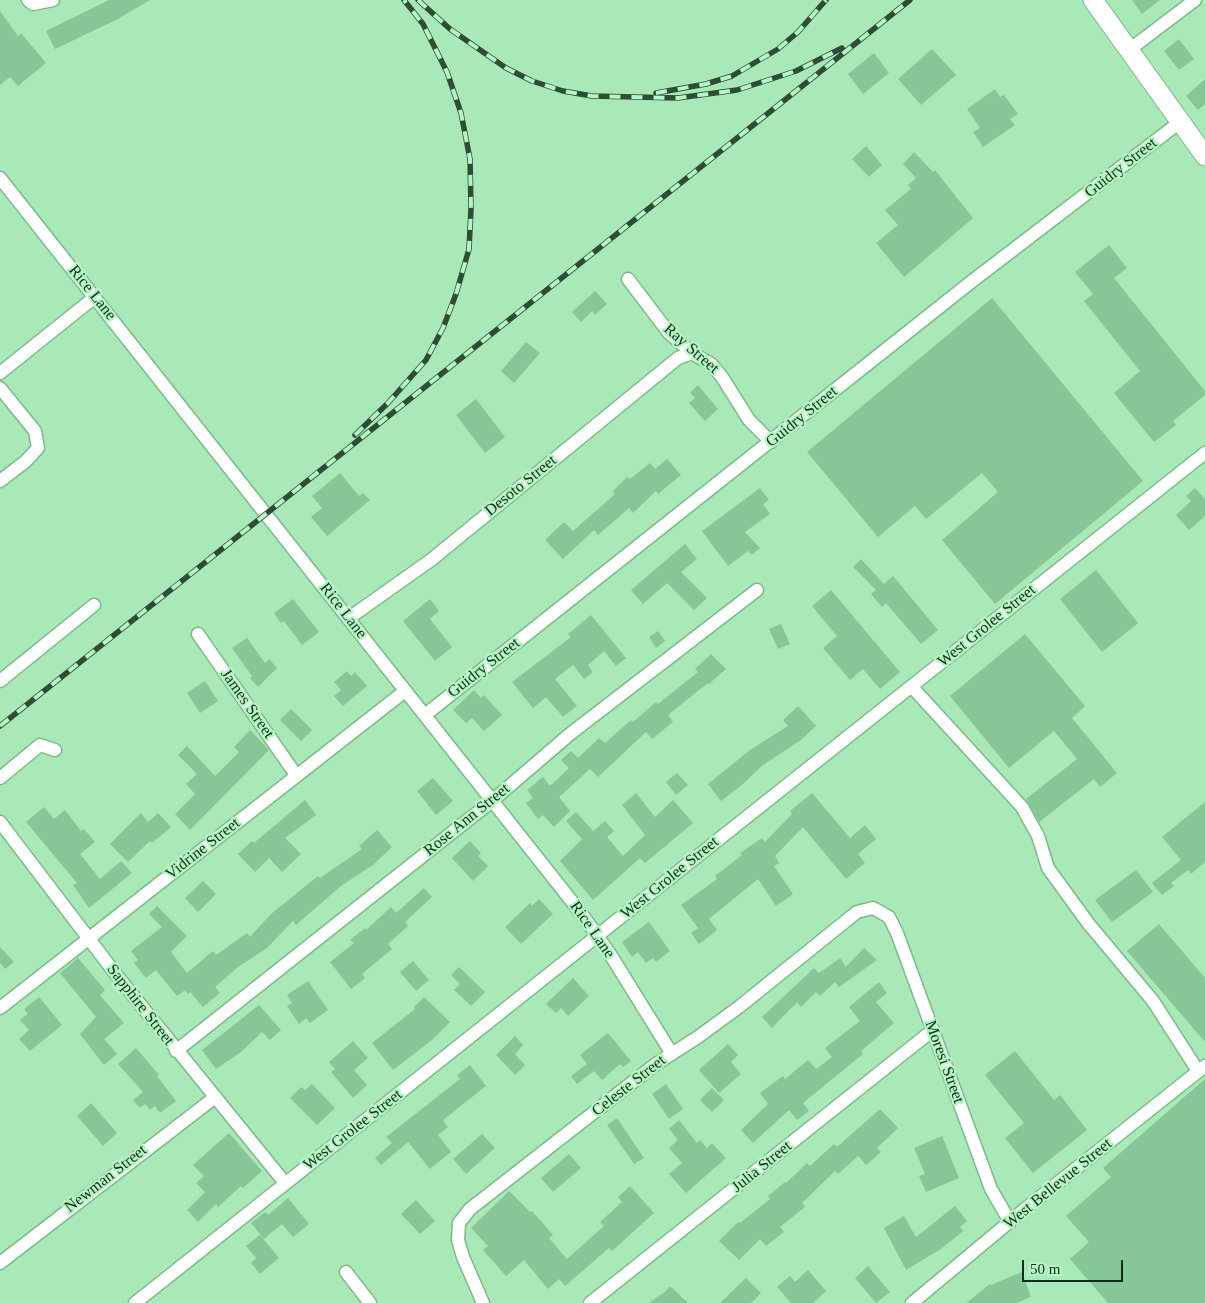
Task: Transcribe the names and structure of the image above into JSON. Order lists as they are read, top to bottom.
{
  "streets": {
    "street": [
      "Guidry Street",
      "Rice Lane",
      "Ray Street",
      "Desoto Street",
      "West Grolee Street",
      "James Street",
      "Rose Ann Street",
      "Vidrine Street",
      "Sapphire Street",
      "Moresi Street",
      "Celeste Street",
      "Julia Street",
      "Newman Street",
      "West Bellevue Street"
    ]
  },
  "crossings": [
    ["Guidry Street", "Rice Lane"],
    ["Guidry Street", "Ray Street"],
    ["Rice Lane", "Desoto Street"],
    ["Rice Lane", "West Grolee Street"],
    ["Rice Lane", "Rose Ann Street"],
    ["Rice Lane", "Vidrine Street"],
    ["Rice Lane", "Celeste Street"],
    ["Ray Street", "Desoto Street"],
    ["West Grolee Street", "Sapphire Street"],
    ["James Street", "Vidrine Street"],
    ["Rose Ann Street", "Sapphire Street"],
    ["Vidrine Street", "Sapphire Street"],
    ["Sapphire Street", "Newman Street"],
    ["Moresi Street", "Celeste Street"],
    ["Moresi Street", "Julia Street"],
    ["Moresi Street", "West Bellevue Street"]
  ],
  "scale_bar": "50 m"
}
